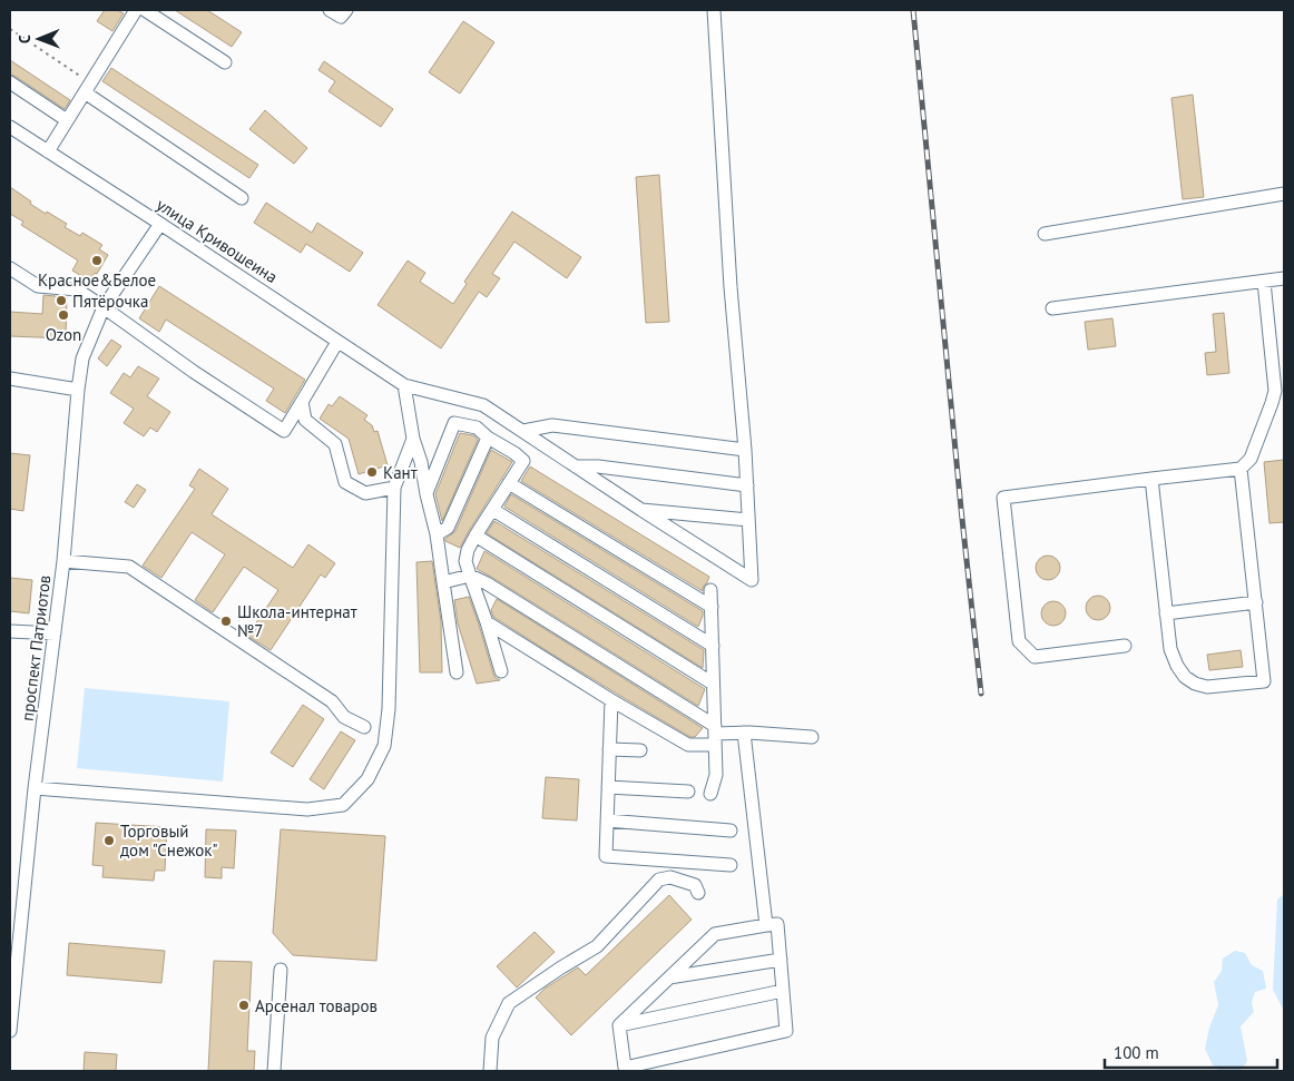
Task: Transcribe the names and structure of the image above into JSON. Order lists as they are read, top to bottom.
{
  "streets": {
    "street": ["улица Кривошеина", "проспект Патриотов"]
  },
  "crossings": [
    ["улица Кривошеина", "проспект Патриотов"]
  ],
  "places": [
    "Красное&Белое",
    "Пятёрочка",
    "Ozon",
    "Кант",
    "Школа-интернат №7",
    "Торговый дом \"Снежок\"",
    "Арсенал товаров"
  ],
  "scale_bar": "100 m",
  "north": "left"
}
